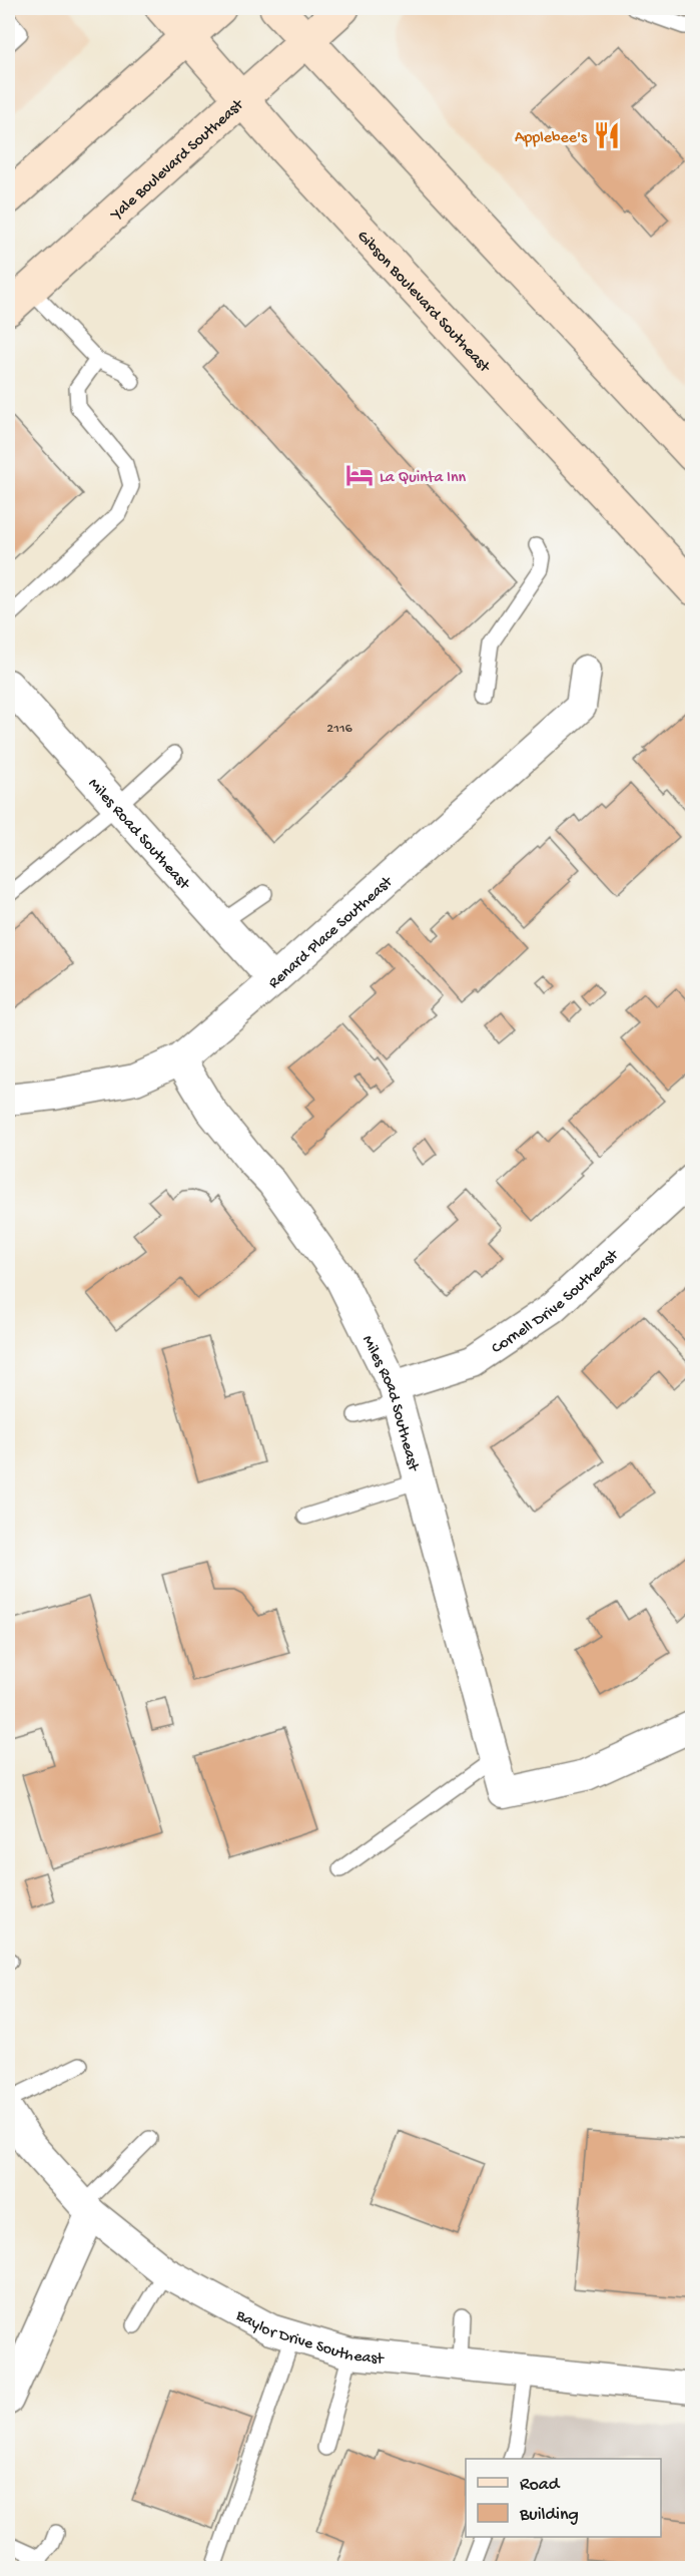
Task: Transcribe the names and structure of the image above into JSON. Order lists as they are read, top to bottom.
{
  "streets": {
    "main road": ["Yale Boulevard Southeast", "Gibson Boulevard Southeast"],
    "street": [
      "Miles Road Southeast",
      "Renard Place Southeast",
      "Cornell Drive Southeast",
      "Baylor Drive Southeast"
    ]
  },
  "crossings": [
    ["Yale Boulevard Southeast", "Gibson Boulevard Southeast"],
    ["Miles Road Southeast", "Renard Place Southeast"],
    ["Miles Road Southeast", "Cornell Drive Southeast"]
  ],
  "places": {
    "restaurant": ["Applebee's"],
    "hotel": ["La Quinta Inn"]
  },
  "house_numbers": ["2116"],
  "legend": ["Road", "Building"]
}
